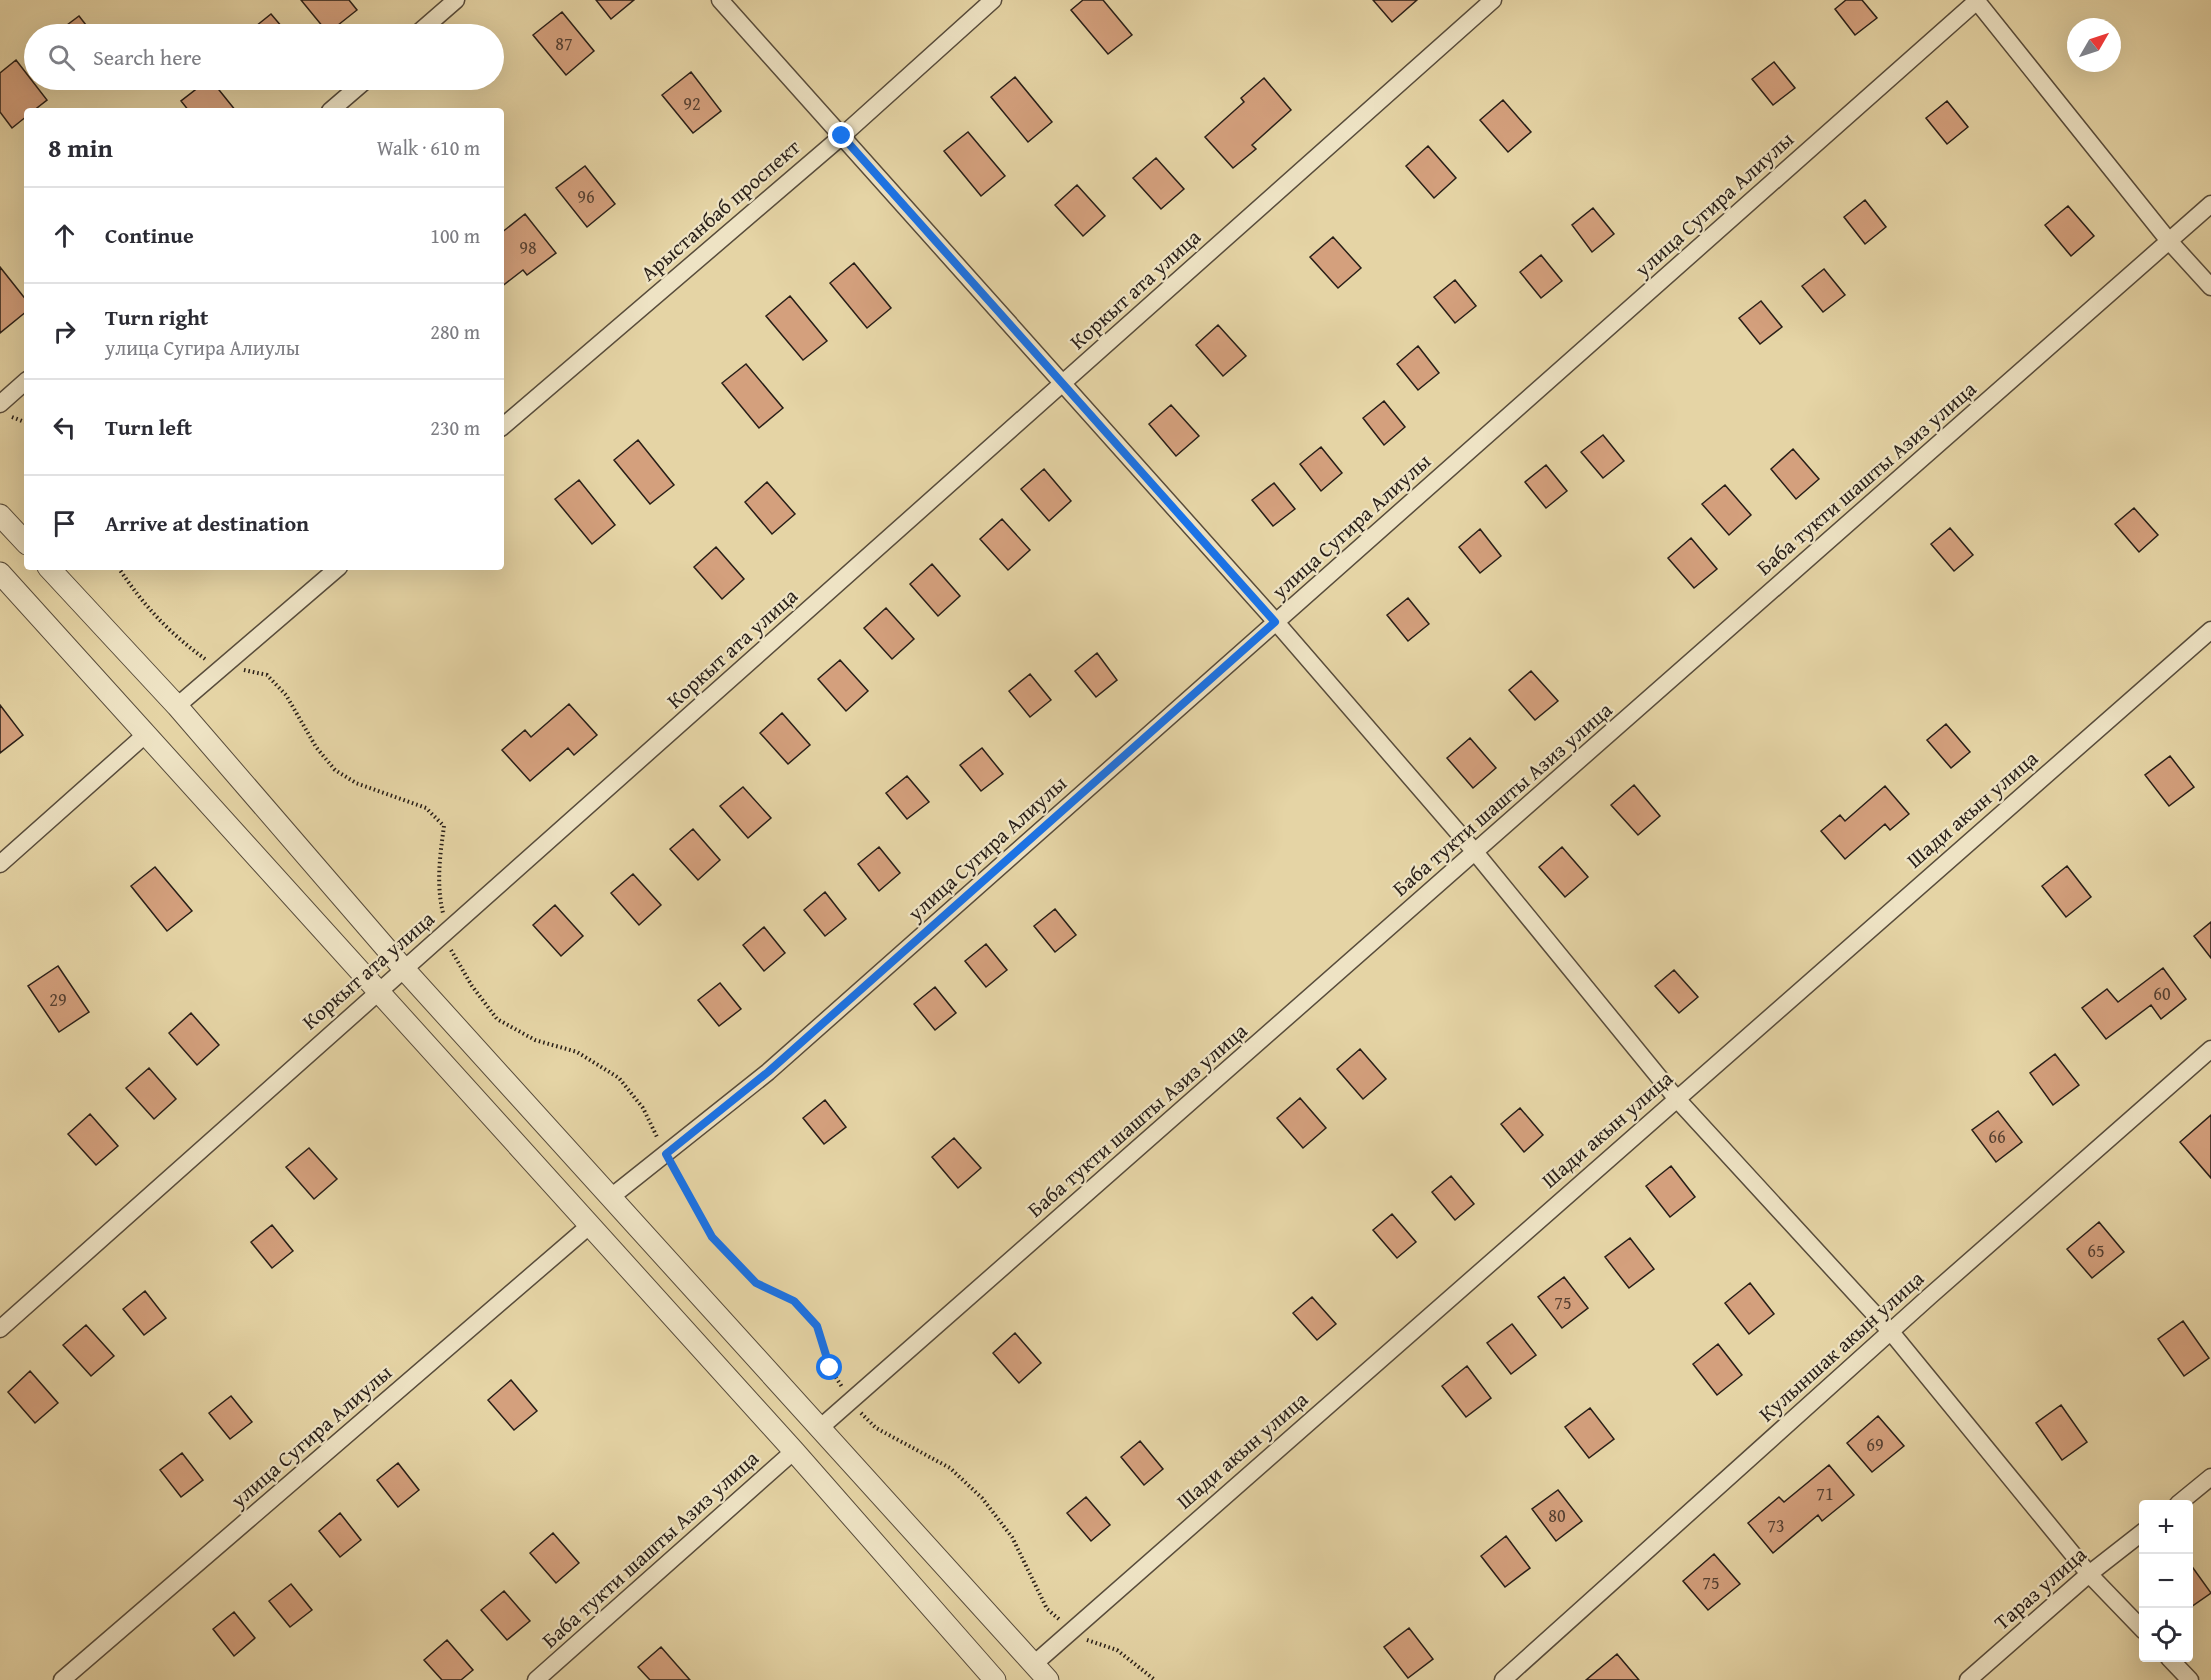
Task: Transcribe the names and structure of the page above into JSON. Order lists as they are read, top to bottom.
{
  "streets": {
    "street": [
      "улица Сугира Алиулы",
      "Арыстанбаб проспект",
      "Коркыт ата улица",
      "Баба тукти шашты Азиз улица",
      "Шади акын улица",
      "Кулыншак акын улица",
      "Тараз улица"
    ]
  },
  "house_numbers": [
    "87",
    "92",
    "96",
    "98",
    "60",
    "29",
    "66",
    "65",
    "75",
    "69",
    "71",
    "80",
    "73",
    "75"
  ],
  "north": "top right",
  "page": {
    "search": "Search here",
    "heading": ["8 min", "Walk · 610 m"],
    "list": [
      ["Continue", "100 m"],
      ["Turn right", "улица Сугира Алиулы", "280 m"],
      ["Turn left", "230 m"],
      "Arrive at destination"
    ],
    "map_buttons": ["+", "−"]
  }
}
